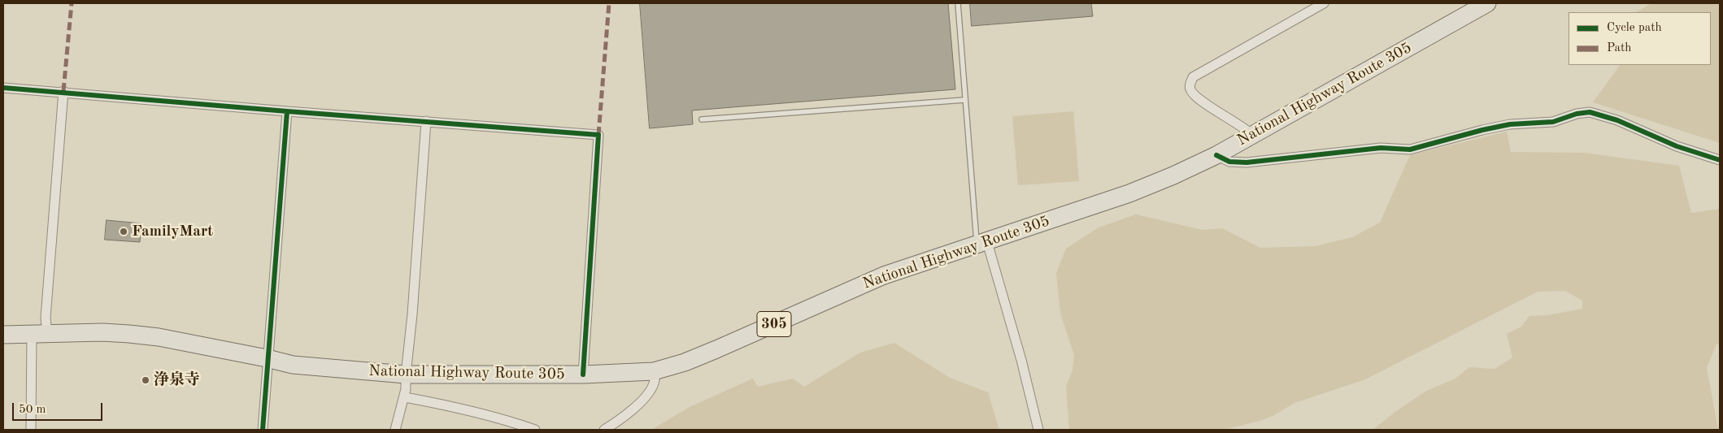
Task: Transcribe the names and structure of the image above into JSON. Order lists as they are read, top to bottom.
{
  "streets": {
    "highway": ["National Highway Route 305", "305"]
  },
  "places": ["FamilyMart", "浄泉寺"],
  "legend": ["Cycle path", "Path"],
  "scale_bar": "50 m"
}
